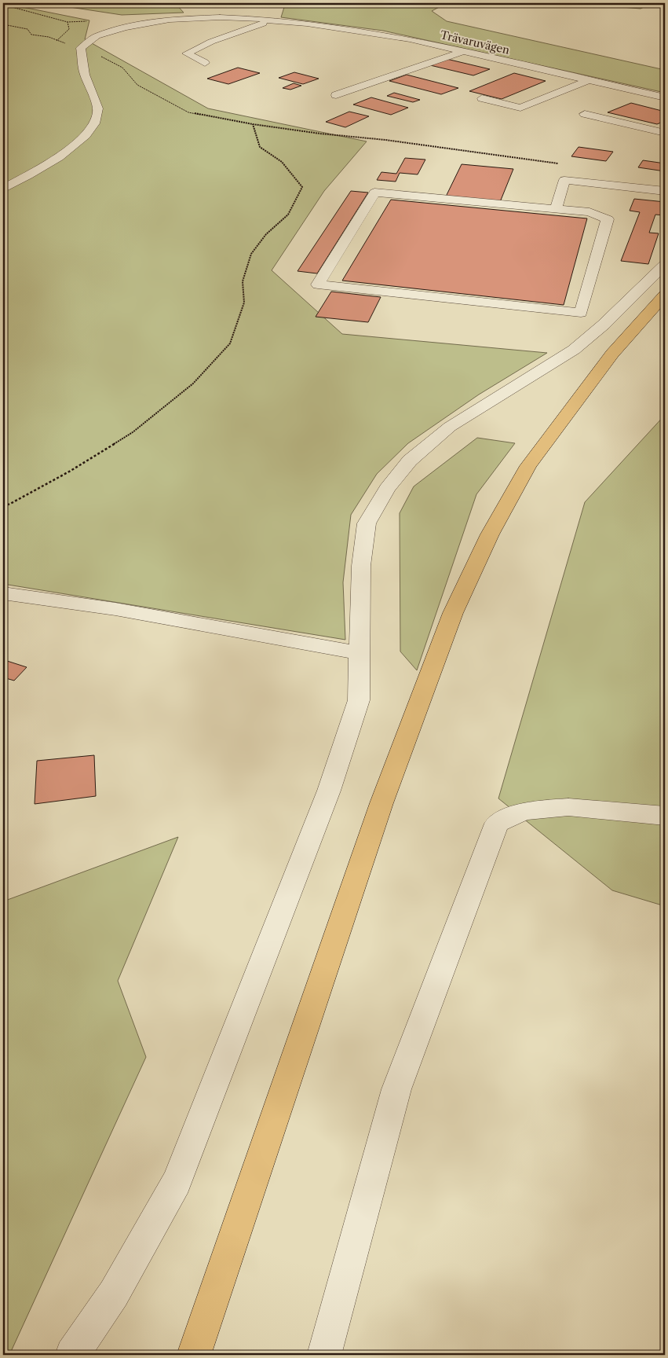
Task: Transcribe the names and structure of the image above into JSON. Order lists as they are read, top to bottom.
{
  "streets": {
    "street": ["Trävaruvägen"]
  }
}
